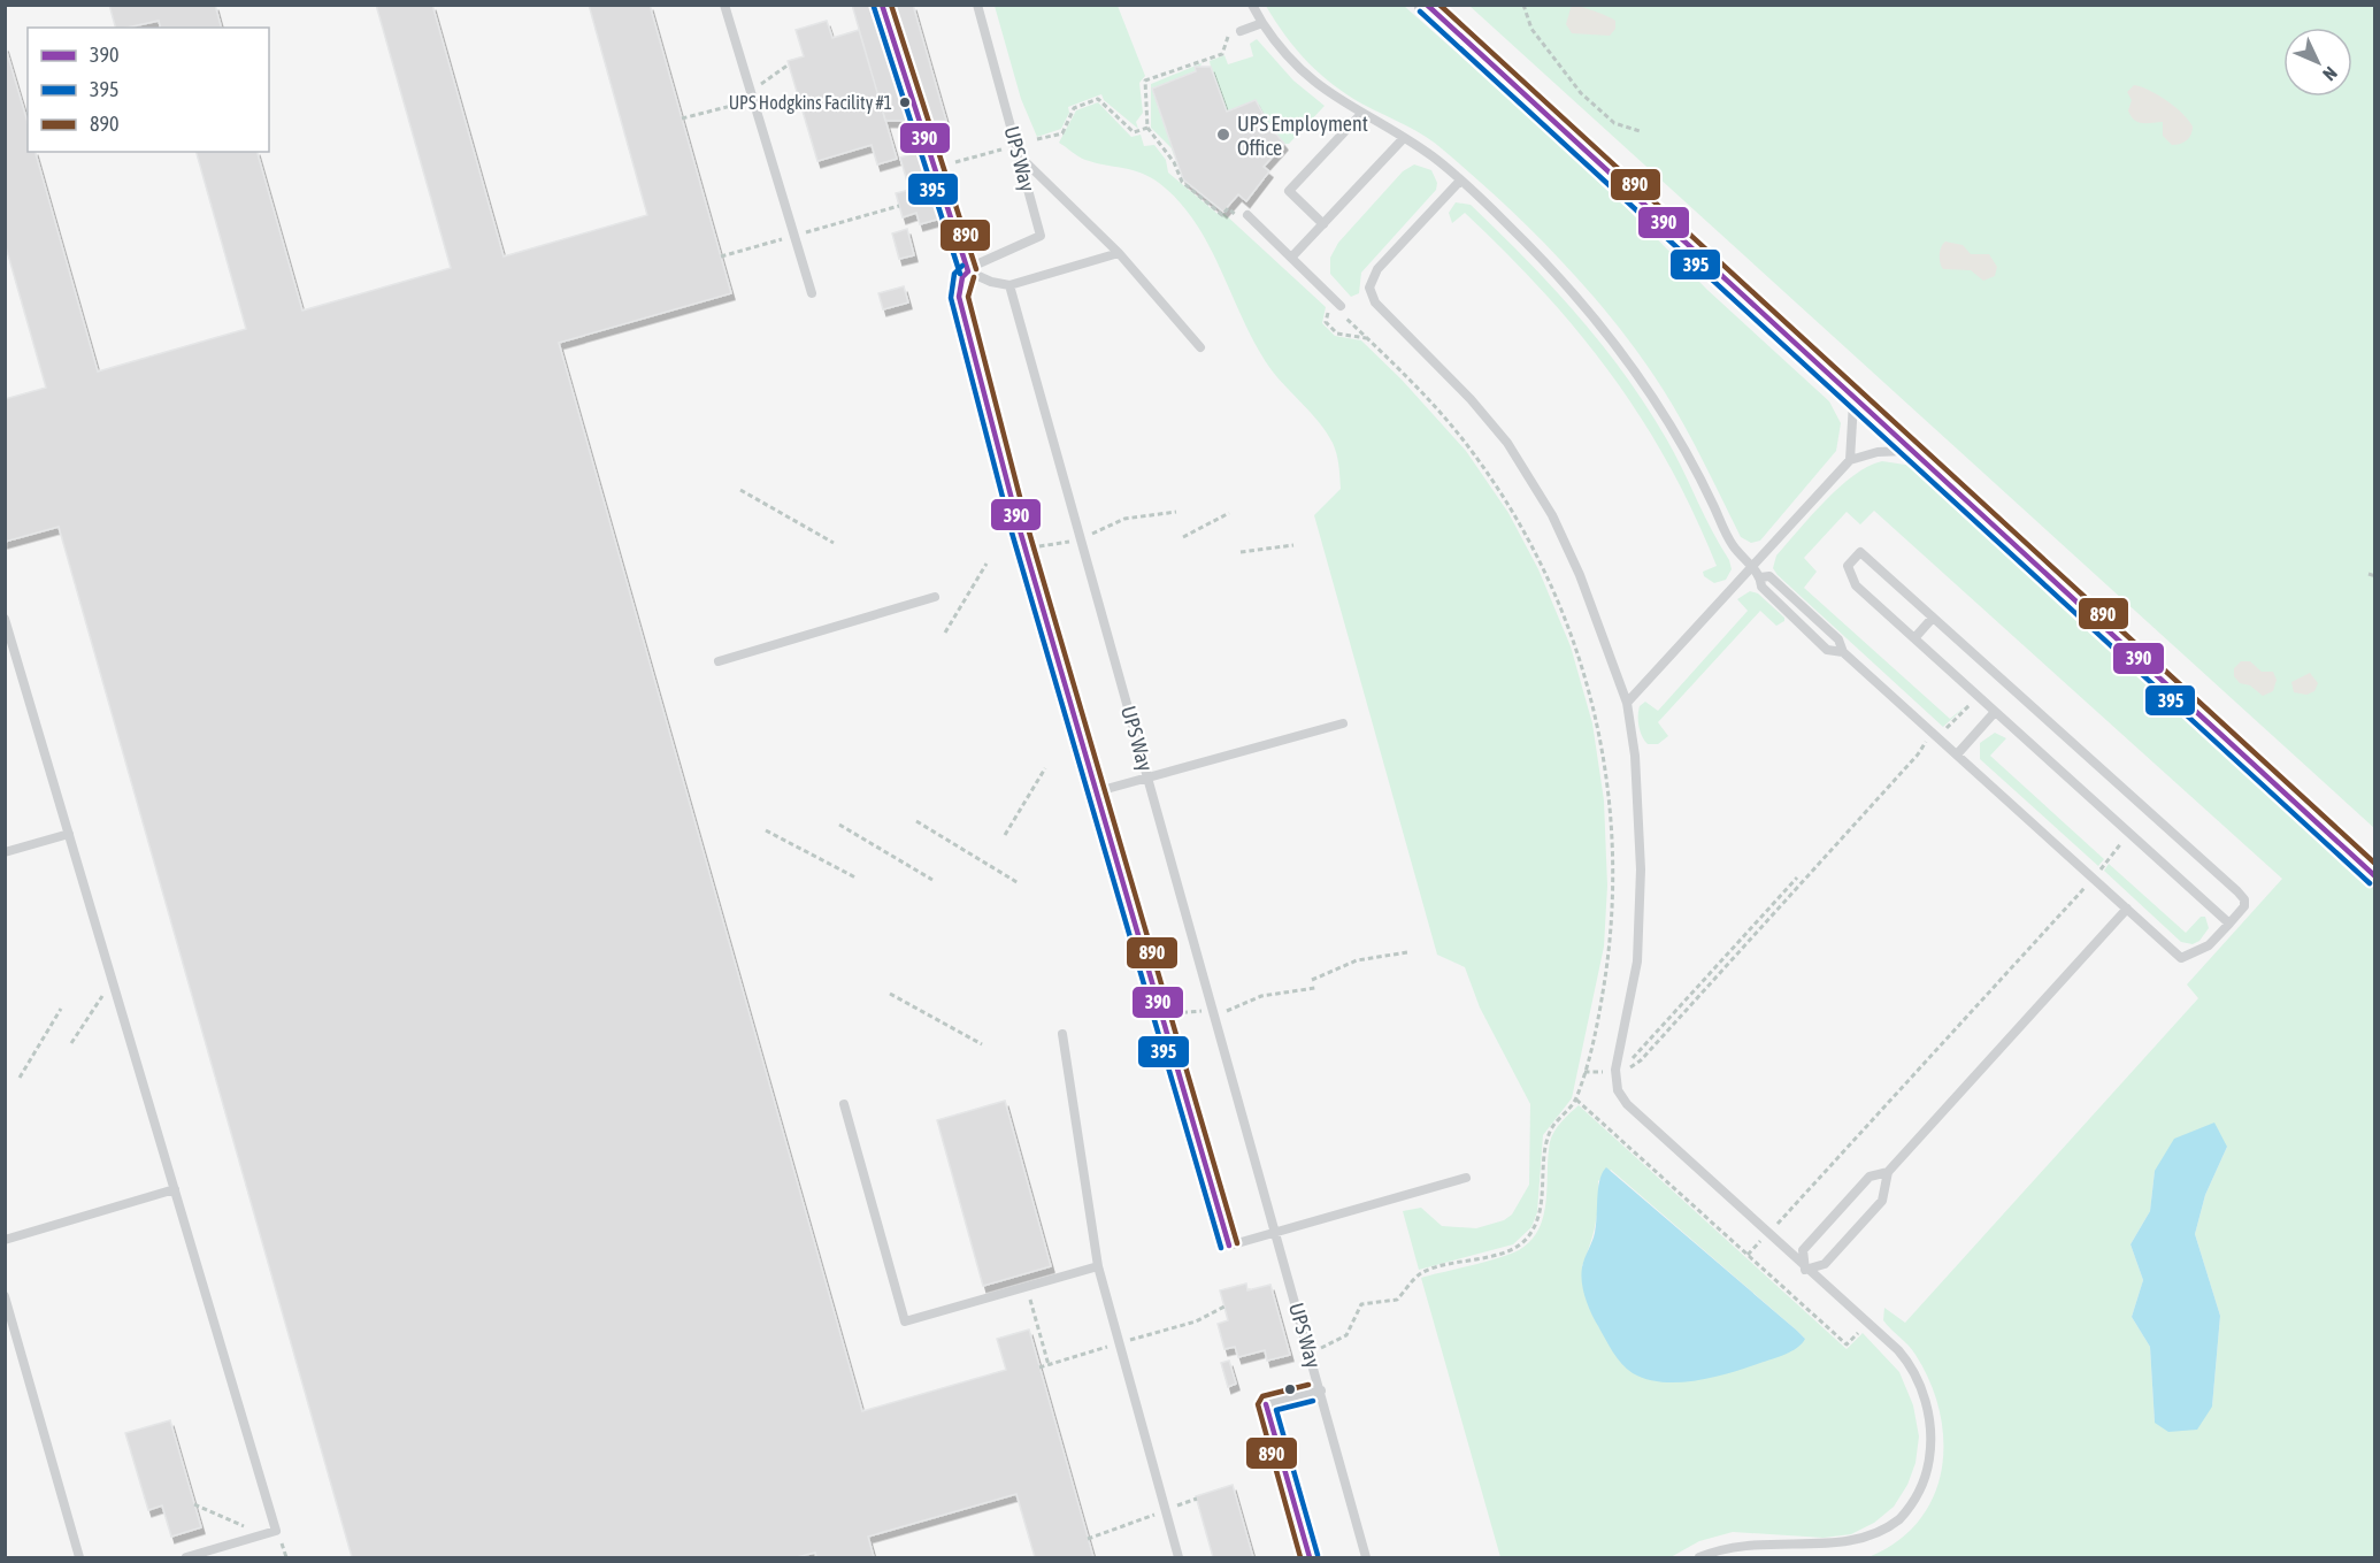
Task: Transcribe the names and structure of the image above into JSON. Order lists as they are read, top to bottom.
{
  "streets": {
    "lane": ["UPS Way"]
  },
  "places": ["UPS Hodgkins Facility #1", "UPS Employment Office"],
  "lines": ["transit line 390", "transit line 890", "transit line 395"],
  "legend": ["390", "395", "890"],
  "north": "bottom right"
}
